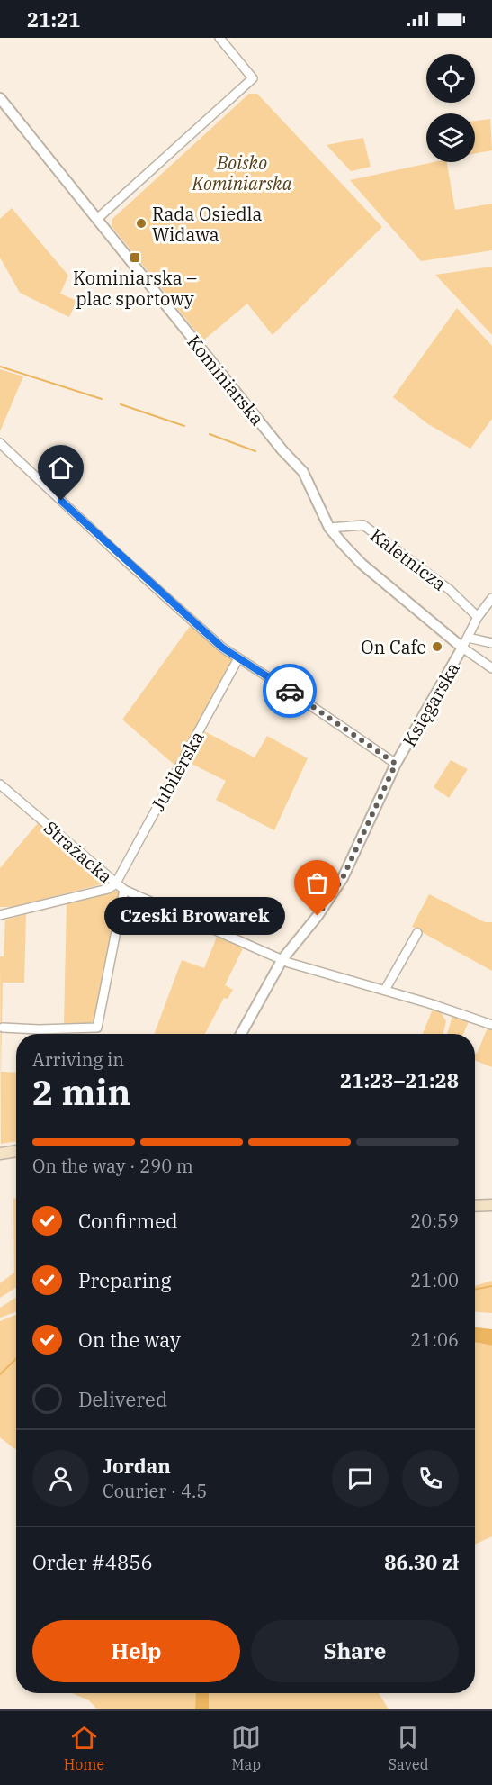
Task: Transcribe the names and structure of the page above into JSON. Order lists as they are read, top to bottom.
{
  "streets": {
    "street": [
      "Kominiarska",
      "Kaletnicza",
      "Księgarska",
      "Jubilerska",
      "Strażacka"
    ]
  },
  "crossings": [
    ["Kominiarska", "Kaletnicza"],
    ["Kominiarska", "Księgarska"],
    ["Księgarska", "Strażacka"],
    ["Jubilerska", "Strażacka"]
  ],
  "parks": ["Boisko Kominiarska"],
  "places": {
    "other": ["Rada Osiedla Widawa", "On Cafe", "Czeski Browarek"],
    "transit": ["Kominiarska – plac sportowy"]
  },
  "page": {
    "status": "21:21",
    "bubble": "Czeski Browarek",
    "heading": ["2 min", "Arriving in", "21:23–21:28"],
    "panel": [
      "Jordan",
      "Courier · 4.5",
      "Order #4856",
      "86.30 zł"
    ],
    "bar": "On the way · 290 m",
    "list": [
      ["Confirmed", "20:59"],
      ["Preparing", "21:00"],
      ["On the way", "21:06"],
      "Delivered"
    ],
    "buttons": ["Help", "Share"],
    "tabs": ["Home", "Map", "Saved"]
  }
}
